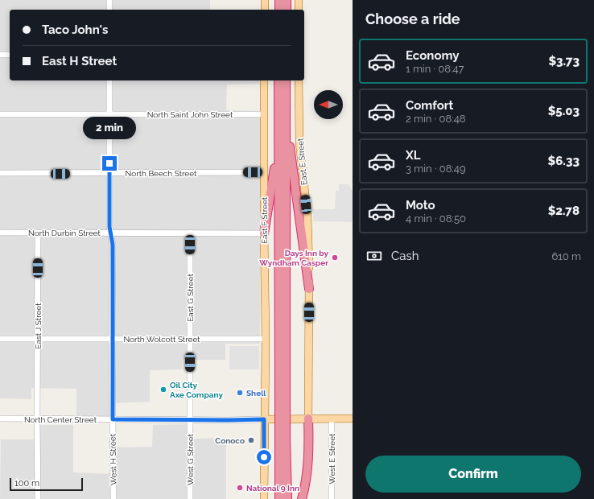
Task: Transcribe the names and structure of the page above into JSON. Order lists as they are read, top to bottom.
{
  "streets": {
    "main road": ["East E Street", "East F Street", "North Center Street"],
    "street": [
      "North Saint John Street",
      "North Beech Street",
      "North Durbin Street",
      "East G Street",
      "East J Street",
      "North Wolcott Street",
      "West E Street",
      "West H Street",
      "West G Street"
    ]
  },
  "crossings": [
    ["North Saint John Street", "East F Street"],
    ["North Saint John Street", "West H Street"],
    ["East E Street", "North Center Street"],
    ["North Beech Street", "East F Street"],
    ["North Beech Street", "West H Street"],
    ["East F Street", "North Durbin Street"],
    ["East F Street", "North Wolcott Street"],
    ["East F Street", "North Center Street"],
    ["North Durbin Street", "East G Street"],
    ["North Durbin Street", "East J Street"],
    ["North Durbin Street", "West H Street"],
    ["East G Street", "North Wolcott Street"],
    ["East G Street", "North Center Street"],
    ["East G Street", "West G Street"],
    ["East J Street", "North Wolcott Street"],
    ["East J Street", "North Center Street"],
    ["North Wolcott Street", "West H Street"],
    ["North Center Street", "West E Street"],
    ["North Center Street", "West H Street"],
    ["North Center Street", "West G Street"]
  ],
  "places": [
    "Days Inn by Wyndham Casper",
    "Oil City Axe Company",
    "Shell",
    "Conoco",
    "National 9 Inn"
  ],
  "scale_bar": "100 m",
  "north": "left",
  "page": {
    "heading": "Choose a ride",
    "banner": ["Taco John's", "East H Street"],
    "list": [
      {
        "name": "Economy",
        "note": "1 min · 08:47",
        "value": "$3.73"
      },
      {
        "name": "Comfort",
        "note": "2 min · 08:48",
        "value": "$5.03"
      },
      {
        "name": "XL",
        "note": "3 min · 08:49",
        "value": "$6.33"
      },
      {
        "name": "Moto",
        "note": "4 min · 08:50",
        "value": "$2.78"
      }
    ],
    "bubble": "2 min",
    "pay": ["Cash", "610 m"],
    "buttons": "Confirm",
    "scale": "100 m"
  }
}
